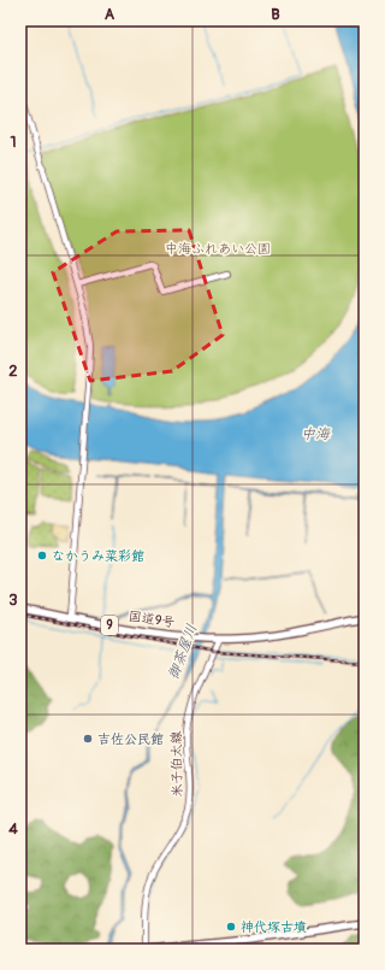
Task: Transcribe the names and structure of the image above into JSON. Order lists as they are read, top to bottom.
{
  "streets": {
    "highway": ["国道9号", "9"],
    "street": ["米子伯太線"]
  },
  "crossings": [
    ["国道9号", "米子伯太線"]
  ],
  "water": ["中海", "御茶屋川"],
  "parks": ["中海ふれあい公園"],
  "places": ["なかうみ菜彩館", "吉佐公民館", "神代塚古墳"],
  "grid": {
    "columns": ["A", "B"],
    "rows": [
      "1",
      "2",
      "3",
      "4"
    ]
  }
}
